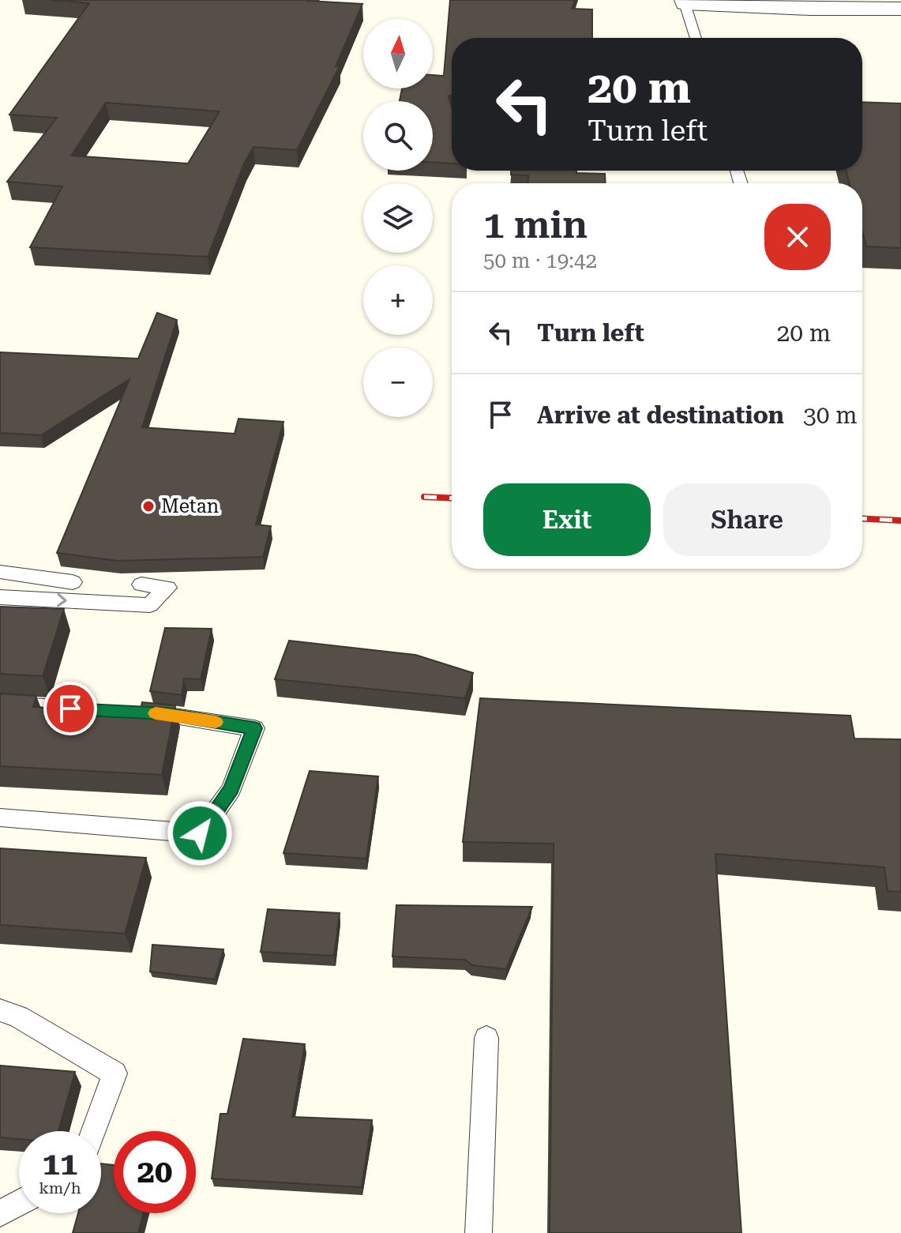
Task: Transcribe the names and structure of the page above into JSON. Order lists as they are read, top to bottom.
{
  "places": ["Metan"],
  "north": "top",
  "page": {
    "map_buttons": ["+", "−"],
    "turn": ["20 m", "Turn left"],
    "heading": ["1 min", "50 m · 19:42"],
    "list": [
      {
        "name": "Turn left",
        "value": "20 m"
      },
      {
        "name": "Arrive at destination",
        "value": "30 m"
      }
    ],
    "buttons": ["Exit", "Share"],
    "speed": "11 km/h",
    "limit": "20"
  }
}
